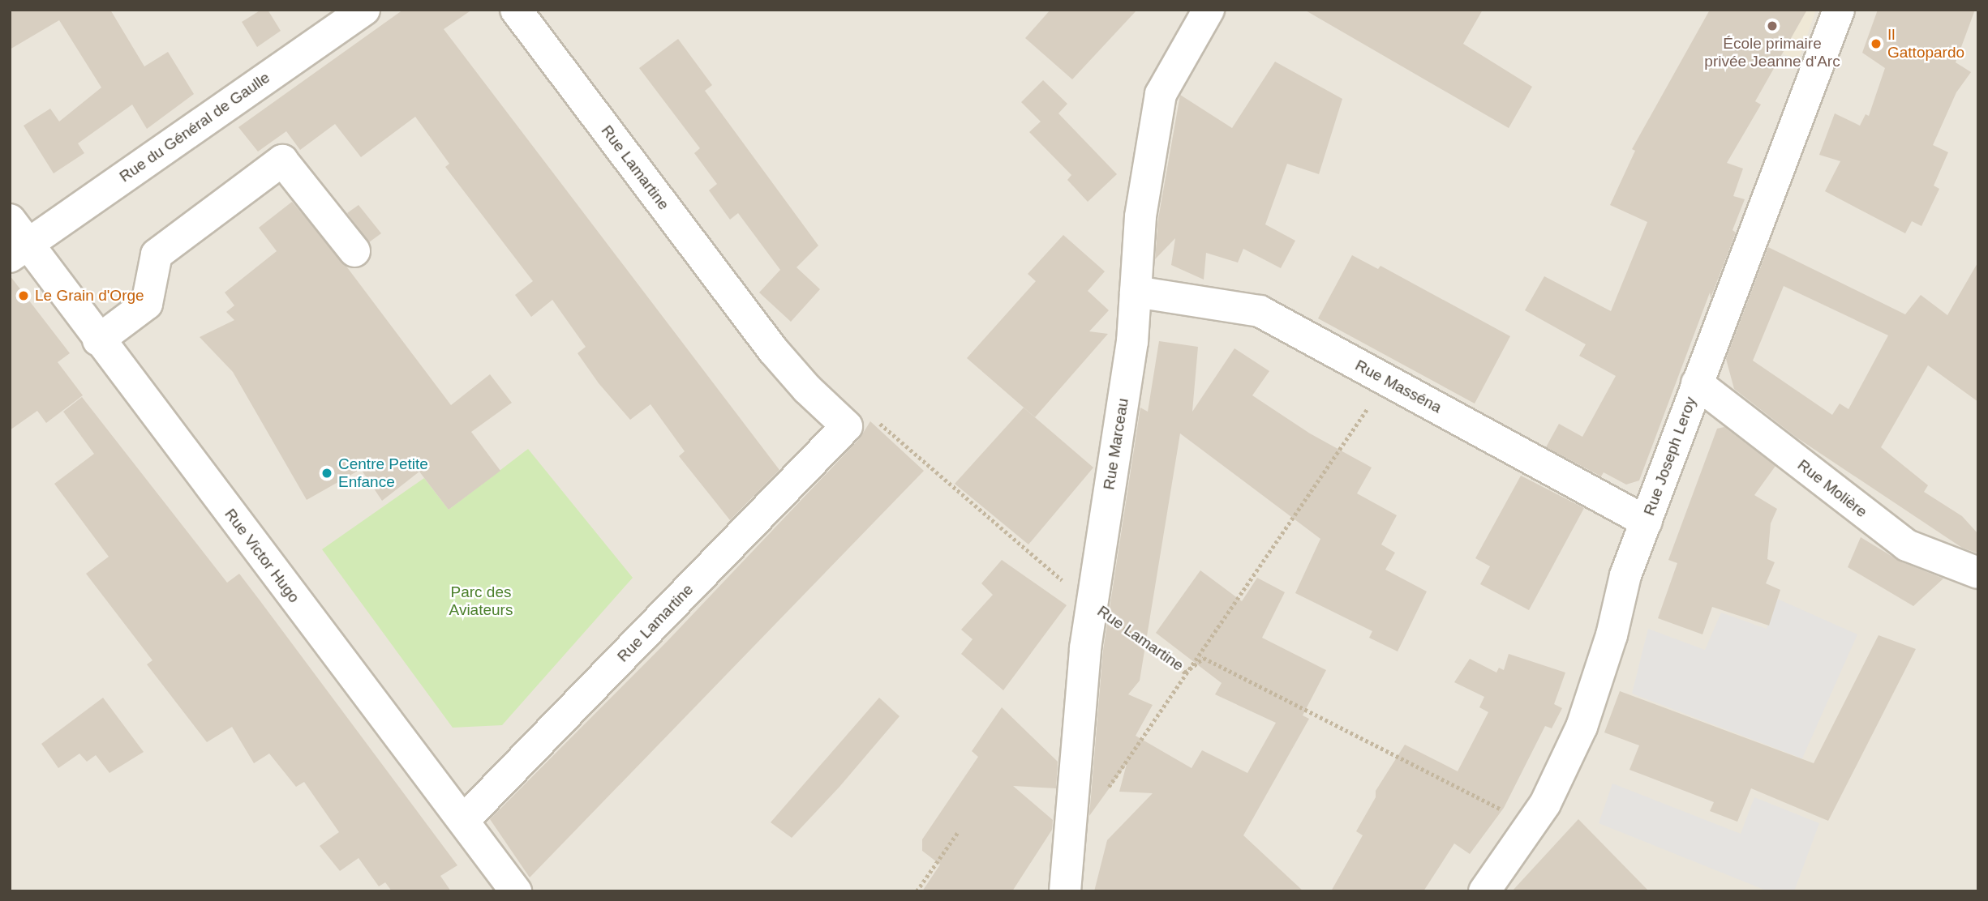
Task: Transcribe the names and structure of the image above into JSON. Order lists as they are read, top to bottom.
{
  "streets": {
    "street": [
      "Rue du Général de Gaulle",
      "Rue Lamartine",
      "Rue Masséna",
      "Rue Marceau",
      "Rue Joseph Leroy",
      "Rue Molière",
      "Rue Victor Hugo"
    ]
  },
  "crossings": [
    ["Rue du Général de Gaulle", "Rue Victor Hugo"],
    ["Rue Lamartine", "Rue Marceau"],
    ["Rue Lamartine", "Rue Joseph Leroy"],
    ["Rue Lamartine", "Rue Victor Hugo"],
    ["Rue Masséna", "Rue Marceau"],
    ["Rue Masséna", "Rue Joseph Leroy"],
    ["Rue Joseph Leroy", "Rue Molière"]
  ],
  "parks": ["Parc des Aviateurs"],
  "places": [
    "École primaire privée Jeanne d'Arc",
    "Il Gattopardo",
    "Le Grain d'Orge",
    "Centre Petite Enfance"
  ]
}
